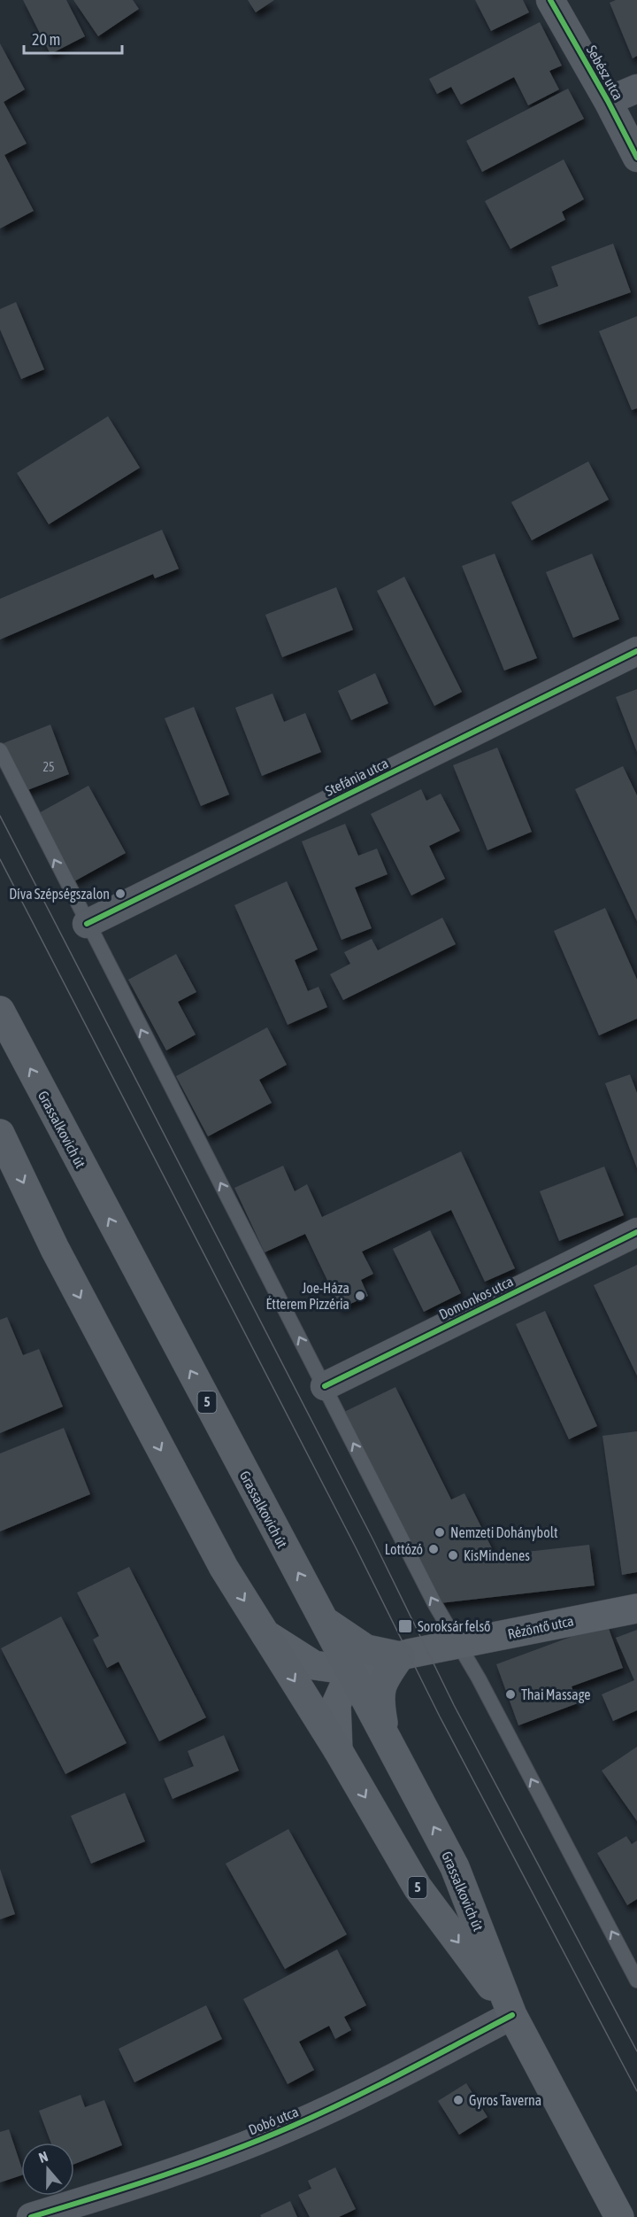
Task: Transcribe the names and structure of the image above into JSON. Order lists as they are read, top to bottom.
{
  "streets": {
    "main road": ["Grassalkovich út", "5", "Rézöntő utca"],
    "street": [
      "Sebész utca",
      "Stefánia utca",
      "Domonkos utca",
      "Dobó utca"
    ]
  },
  "crossings": [
    ["Grassalkovich út", "Rézöntő utca"],
    ["Grassalkovich út", "Dobó utca"]
  ],
  "places": {
    "other": [
      "Díva Szépségszalon",
      "Joe-Háza Étterem Pizzéria",
      "Nemzeti Dohánybolt",
      "Lottózó",
      "KisMindenes",
      "Thai Massage",
      "Gyros Taverna"
    ],
    "transit": ["Soroksár felső"]
  },
  "house_numbers": ["25"],
  "scale_bar": "20 m",
  "north": "top"
}
